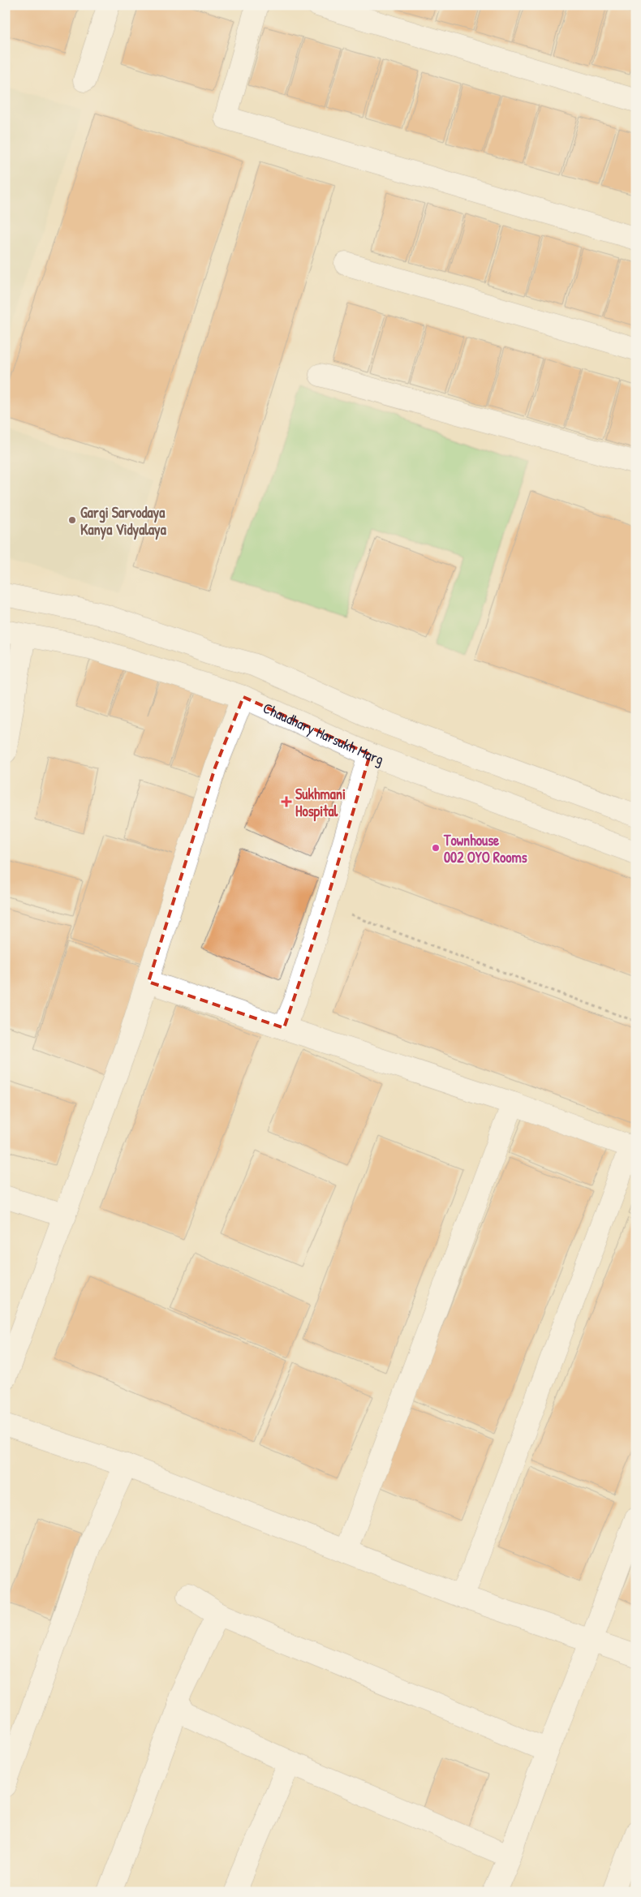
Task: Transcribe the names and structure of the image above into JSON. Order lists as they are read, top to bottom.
{
  "streets": {
    "street": ["Chaudhary Harsukh Marg"]
  },
  "places": {
    "other": ["Gargi Sarvodaya Kanya Vidyalaya", "Townhouse 002 OYO Rooms"],
    "health": ["Sukhmani Hospital"]
  }
}
